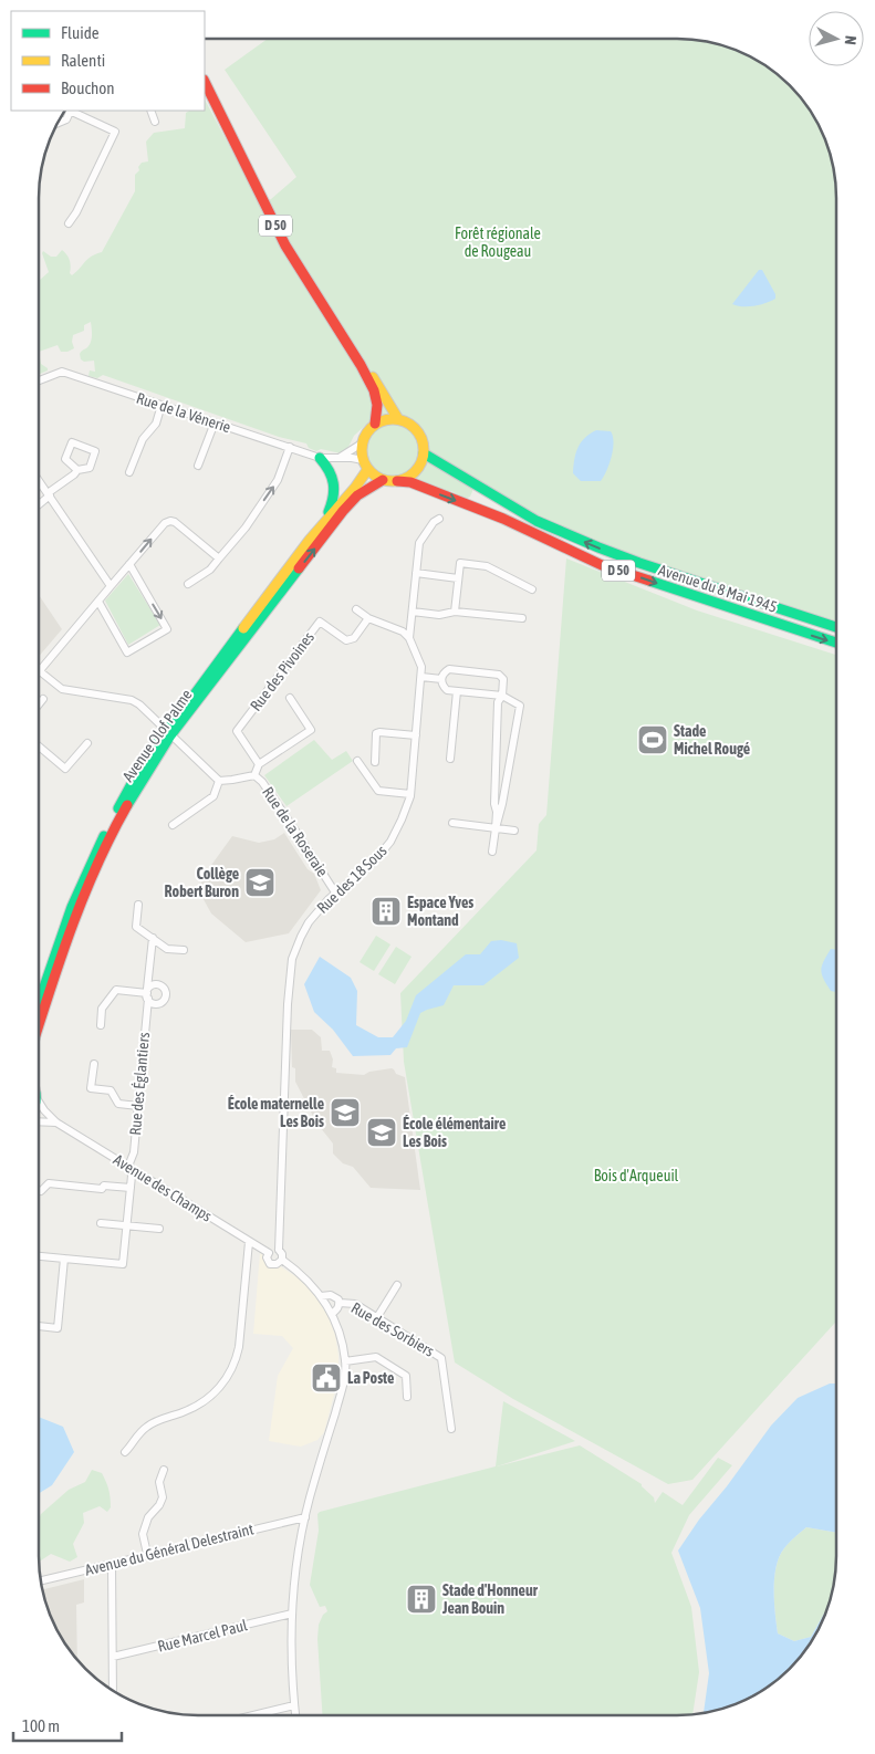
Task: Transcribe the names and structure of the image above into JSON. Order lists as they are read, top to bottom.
{
  "streets": {
    "main road": ["D 50", "Avenue du 8 Mai 1945", "Avenue Olof Palme"],
    "street": [
      "Rue de la Vénerie",
      "Rue des Pivoines",
      "Rue de la Roseraie",
      "Rue des 18 Sous",
      "Rue des Églantiers",
      "Avenue des Champs",
      "Rue des Sorbiers",
      "Avenue du Général Delestraint",
      "Rue Marcel Paul"
    ]
  },
  "crossings": [
    ["D 50", "Rue de la Vénerie"],
    ["D 50", "Avenue du 8 Mai 1945"],
    ["D 50", "Avenue Olof Palme"],
    ["Rue de la Vénerie", "Avenue du 8 Mai 1945"],
    ["Rue de la Vénerie", "Avenue Olof Palme"],
    ["Avenue du 8 Mai 1945", "Avenue Olof Palme"],
    ["Rue de la Roseraie", "Rue des 18 Sous"],
    ["Rue des 18 Sous", "Avenue des Champs"],
    ["Rue des Églantiers", "Avenue des Champs"],
    ["Avenue des Champs", "Rue des Sorbiers"],
    ["Avenue des Champs", "Avenue du Général Delestraint"],
    ["Avenue des Champs", "Rue Marcel Paul"]
  ],
  "parks": ["Forêt régionale de Rougeau", "Bois d'Arqueuil"],
  "places": {
    "sports": ["Stade Michel Rougé"],
    "school or university": ["Collège Robert Buron", "École maternelle Les Bois", "École élémentaire Les Bois"],
    "building": ["Espace Yves Montand", "Stade d'Honneur Jean Bouin"],
    "public building": ["La Poste"]
  },
  "legend": ["Fluide", "Ralenti", "Bouchon"],
  "scale_bar": "100 m",
  "north": "right"
}
